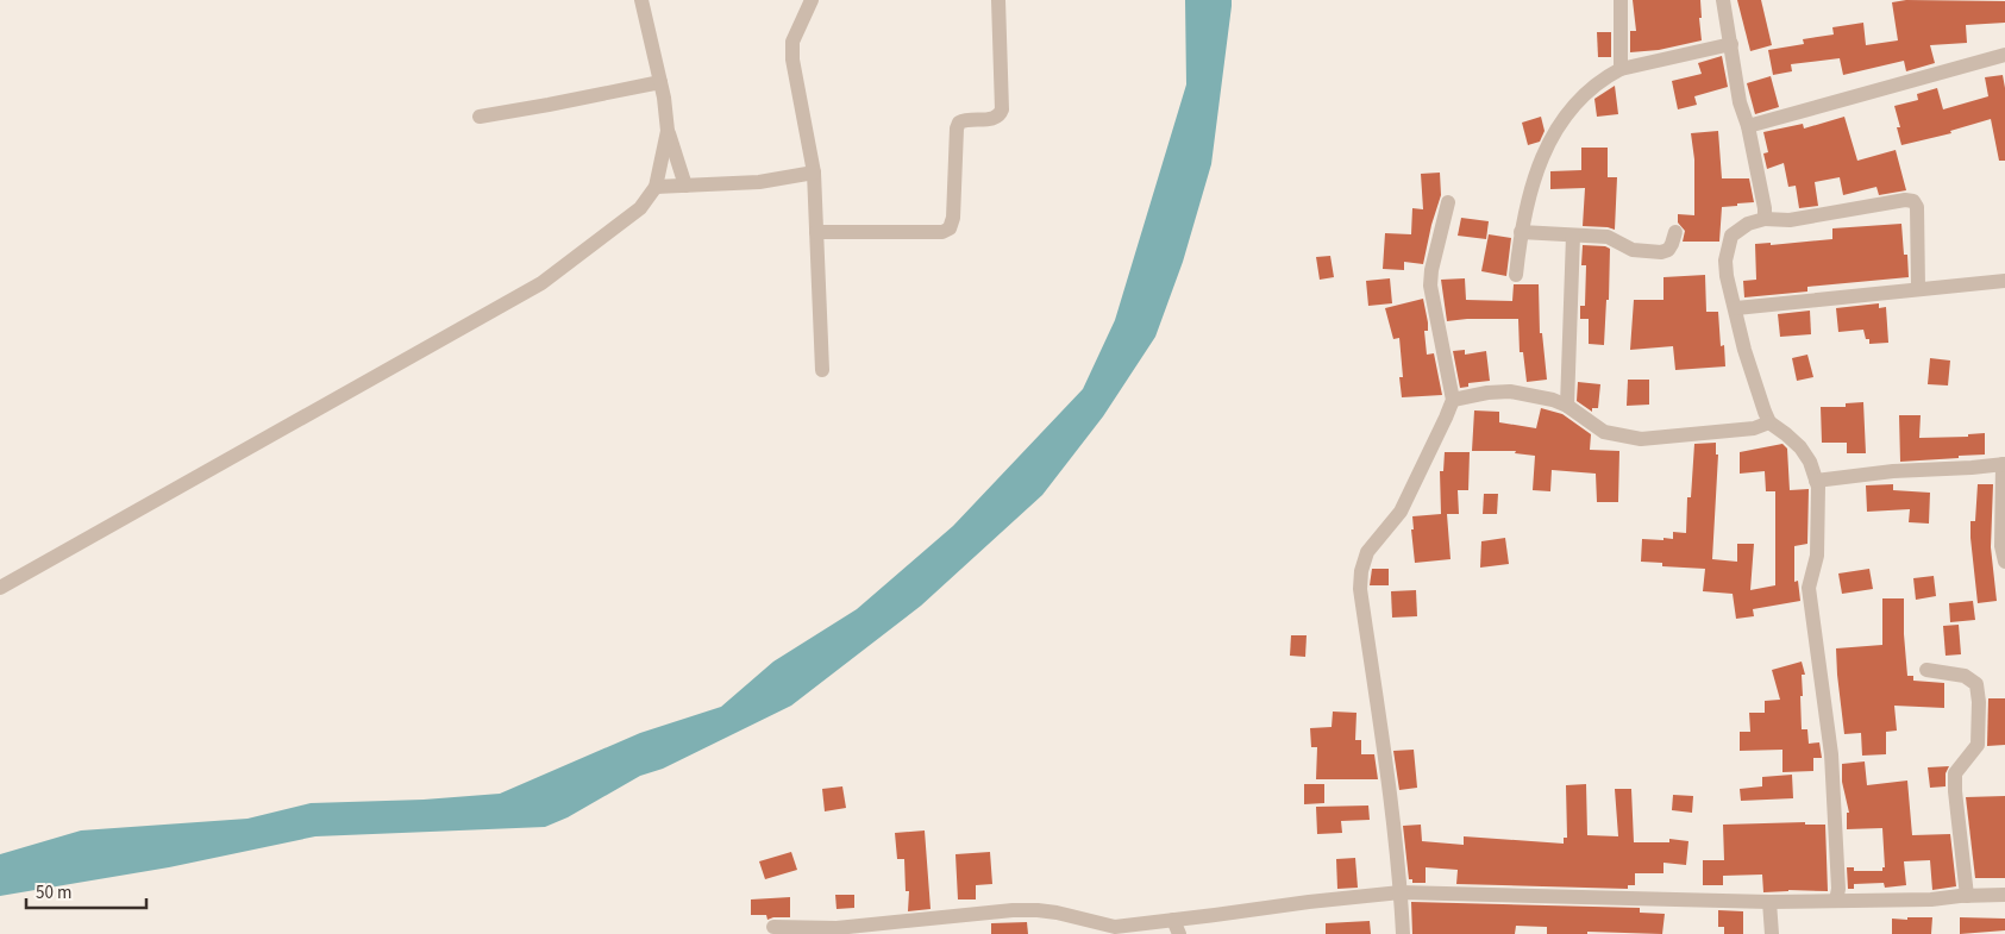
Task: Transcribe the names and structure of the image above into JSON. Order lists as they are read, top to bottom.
{
  "scale_bar": "50 m"
}
